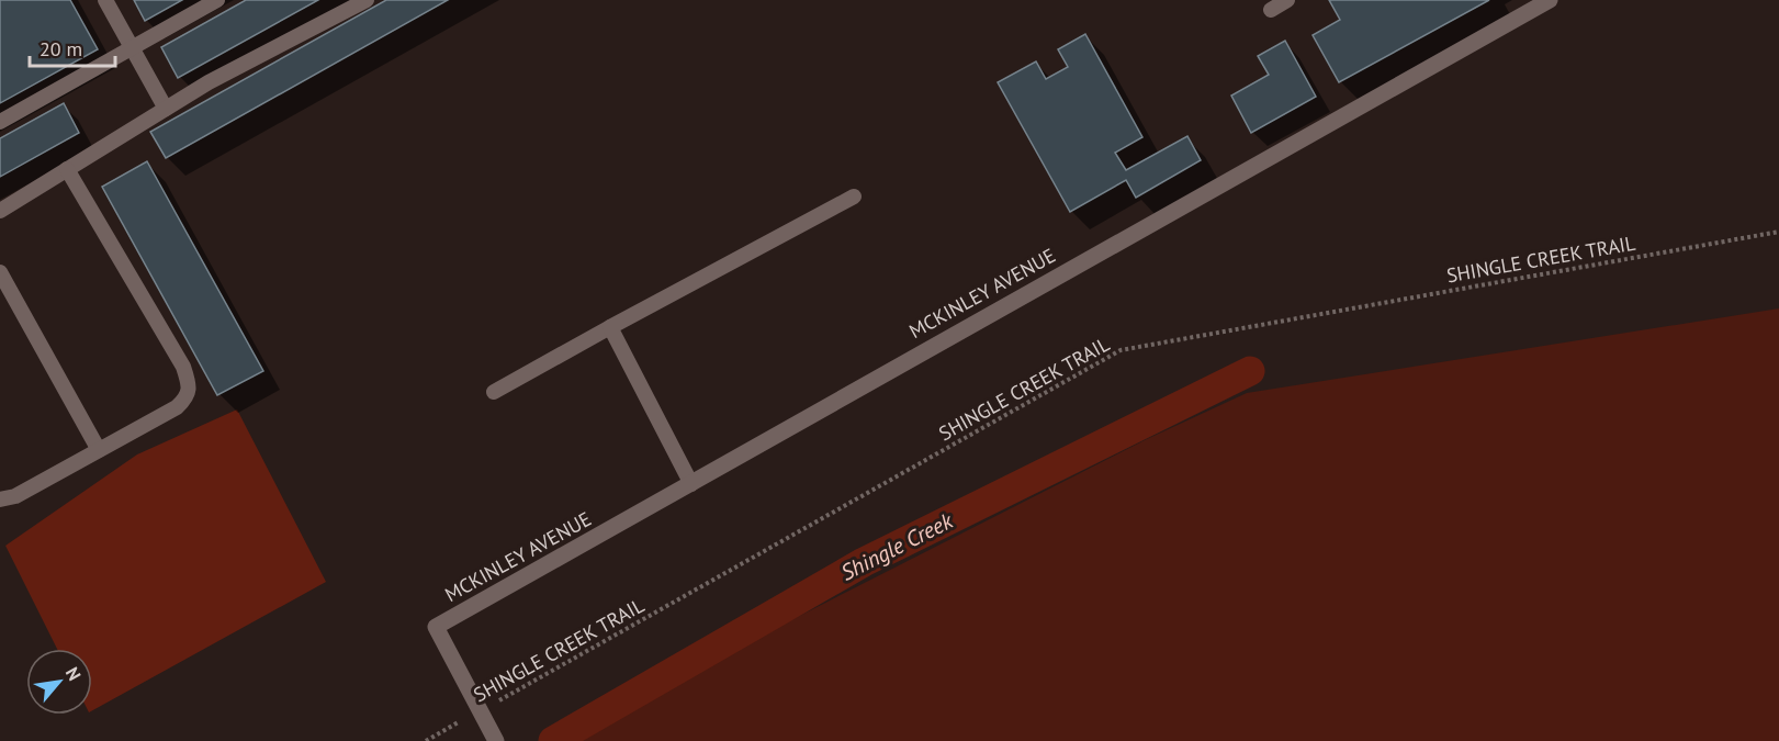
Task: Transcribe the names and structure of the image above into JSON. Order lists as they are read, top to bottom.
{
  "streets": {
    "street": ["MCKINLEY AVENUE"],
    "path": ["SHINGLE CREEK TRAIL"]
  },
  "crossings": [
    ["SHINGLE CREEK TRAIL", "MCKINLEY AVENUE"]
  ],
  "water": ["Shingle Creek"],
  "scale_bar": "20 m",
  "north": "top right"
}
